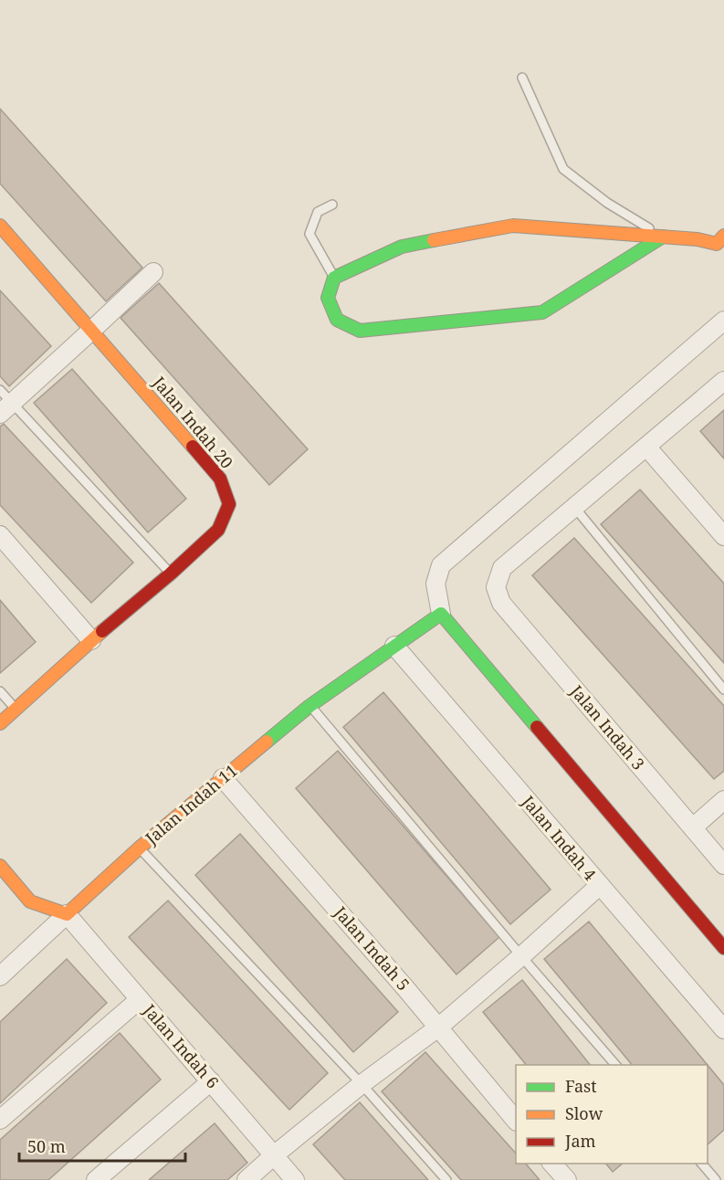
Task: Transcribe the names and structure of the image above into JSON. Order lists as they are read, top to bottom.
{
  "streets": {
    "street": [
      "Jalan Indah 20",
      "Jalan Indah 3",
      "Jalan Indah 11",
      "Jalan Indah 4",
      "Jalan Indah 5",
      "Jalan Indah 6"
    ]
  },
  "crossings": [
    ["Jalan Indah 11", "Jalan Indah 4"],
    ["Jalan Indah 11", "Jalan Indah 5"],
    ["Jalan Indah 11", "Jalan Indah 6"]
  ],
  "legend": ["Fast", "Slow", "Jam"],
  "scale_bar": "50 m"
}
